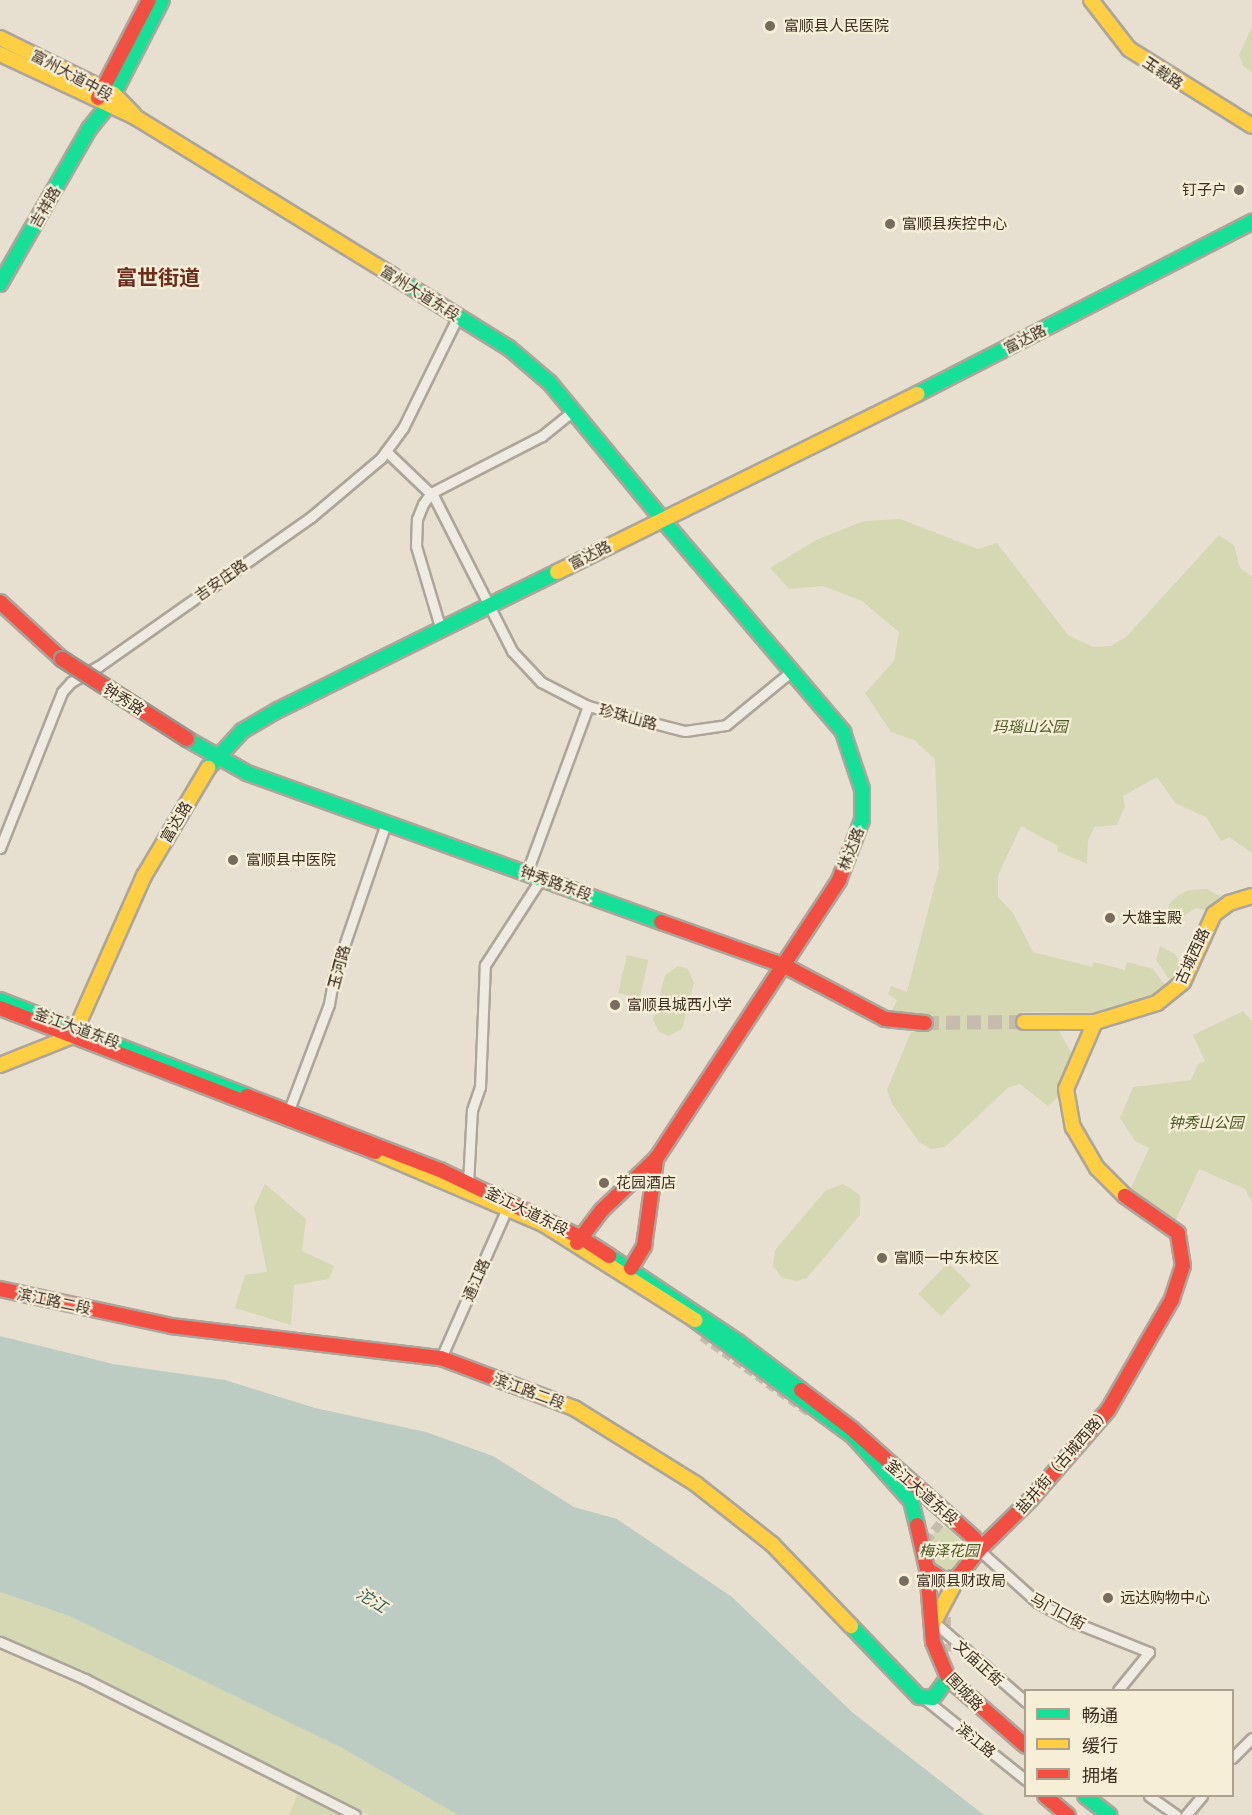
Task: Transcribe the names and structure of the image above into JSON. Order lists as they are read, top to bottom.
{
  "streets": {
    "main road": [
      "玉裁路",
      "富州大道中段",
      "吉祥路",
      "富州大道东段",
      "富达路",
      "钟秀路",
      "林达路",
      "钟秀路东段",
      "古城西路",
      "釜江大道东段",
      "滨江路二段",
      "盐井街（古城西路）",
      "围城路"
    ],
    "street": [
      "吉安庄路",
      "珍珠山路",
      "玉河路",
      "通江路",
      "马门口街",
      "文庙正街",
      "滨江路"
    ]
  },
  "crossings": [
    ["富州大道中段", "吉祥路"],
    ["富州大道中段", "富州大道东段"],
    ["富州大道东段", "富达路"],
    ["富州大道东段", "吉安庄路"],
    ["富州大道东段", "林达路"],
    ["富达路", "珍珠山路"],
    ["富达路", "林达路"],
    ["富达路", "钟秀路东段"],
    ["富达路", "釜江大道东段"],
    ["吉安庄路", "珍珠山路"],
    ["钟秀路", "钟秀路东段"],
    ["珍珠山路", "林达路"],
    ["林达路", "钟秀路东段"],
    ["钟秀路东段", "玉河路"],
    ["古城西路", "盐井街（古城西路）"],
    ["玉河路", "釜江大道东段"],
    ["釜江大道东段", "通江路"],
    ["釜江大道东段", "盐井街（古城西路）"],
    ["釜江大道东段", "马门口街"],
    ["釜江大道东段", "围城路"],
    ["通江路", "滨江路二段"],
    ["滨江路二段", "滨江路"],
    ["盐井街（古城西路）", "马门口街"],
    ["盐井街（古城西路）", "围城路"],
    ["马门口街", "围城路"],
    ["文庙正街", "围城路"]
  ],
  "districts": ["富世街道"],
  "water": ["沱江"],
  "parks": ["玛瑙山公园", "钟秀山公园", "梅泽花园"],
  "places": [
    "富顺县人民医院",
    "钉子户",
    "富顺县疾控中心",
    "富顺县中医院",
    "大雄宝殿",
    "富顺县城西小学",
    "花园酒店",
    "富顺一中东校区",
    "富顺县财政局",
    "远达购物中心"
  ],
  "legend": ["畅通", "缓行", "拥堵"]
}
